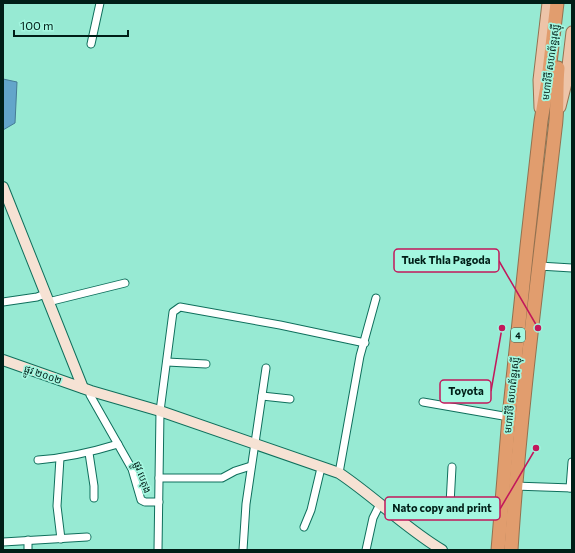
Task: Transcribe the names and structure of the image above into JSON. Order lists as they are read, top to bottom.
{
  "streets": {
    "highway": ["មហាវិថី សហព័ន្ធរុស្ស៊ី", "4"],
    "street": ["ផ្លូវ ២០០២", "ផ្លូវ បេតុង"]
  },
  "places": ["Toyota", "Tuek Thla Pagoda", "Nato copy and print"],
  "scale_bar": "100 m"
}
